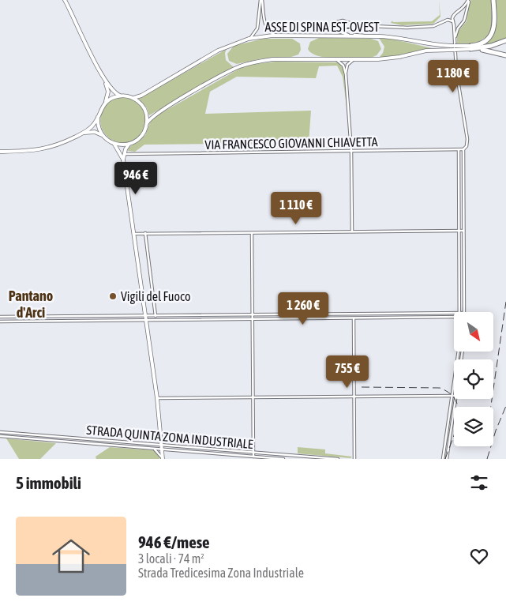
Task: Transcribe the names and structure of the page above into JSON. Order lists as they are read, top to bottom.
{
  "streets": {
    "main road": ["ASSE DI SPINA EST-OVEST"],
    "street": ["VIA FRANCESCO GIOVANNI CHIAVETTA", "STRADA QUINTA ZONA INDUSTRIALE"]
  },
  "districts": ["Pantano d'Arci"],
  "places": ["Vigili del Fuoco"],
  "north": "bottom right",
  "page": {
    "price": [
      "1 180 €",
      "946 €",
      "1 110 €",
      "1 260 €",
      "755 €"
    ],
    "heading": "5 immobili",
    "list": [
      {
        "name": "946 €/mese",
        "note": "3 locali · 74 m² · Strada Tredicesima Zona Industriale"
      }
    ]
  }
}
